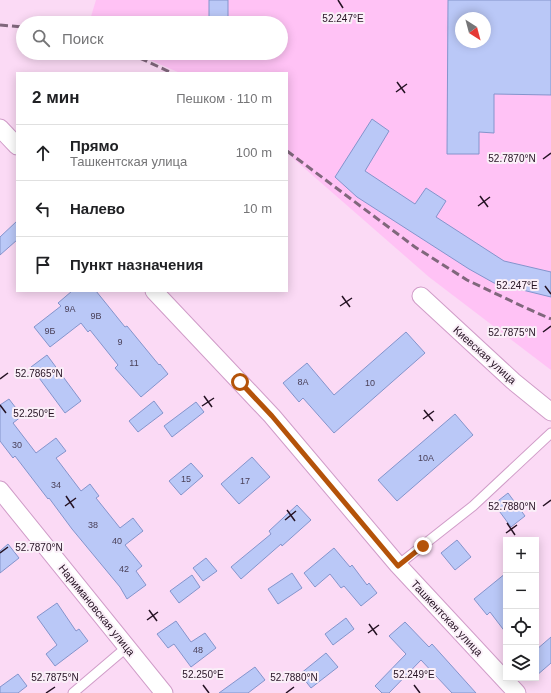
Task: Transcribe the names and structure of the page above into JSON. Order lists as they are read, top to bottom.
{
  "streets": {
    "street": ["Киевская улица", "Наримановская улица", "Ташкентская улица"]
  },
  "house_numbers": [
    "9А",
    "9В",
    "9Б",
    "9",
    "11",
    "8А",
    "10",
    "30",
    "10А",
    "15",
    "17",
    "34",
    "38",
    "40",
    "42",
    "48"
  ],
  "north": "bottom right",
  "page": {
    "search": "Поиск",
    "heading": ["2 мин", "Пешком · 110 m"],
    "list": [
      ["Прямо", "Ташкентская улица", "100 m"],
      ["Налево", "10 m"],
      "Пункт назначения"
    ],
    "map_buttons": ["+", "−"]
  },
  "coordinates": [
    "52.247°E",
    "52.7870°N",
    "52.7875°N",
    "52.7865°N",
    "52.250°E",
    "52.7880°N",
    "52.249°E"
  ]
}
